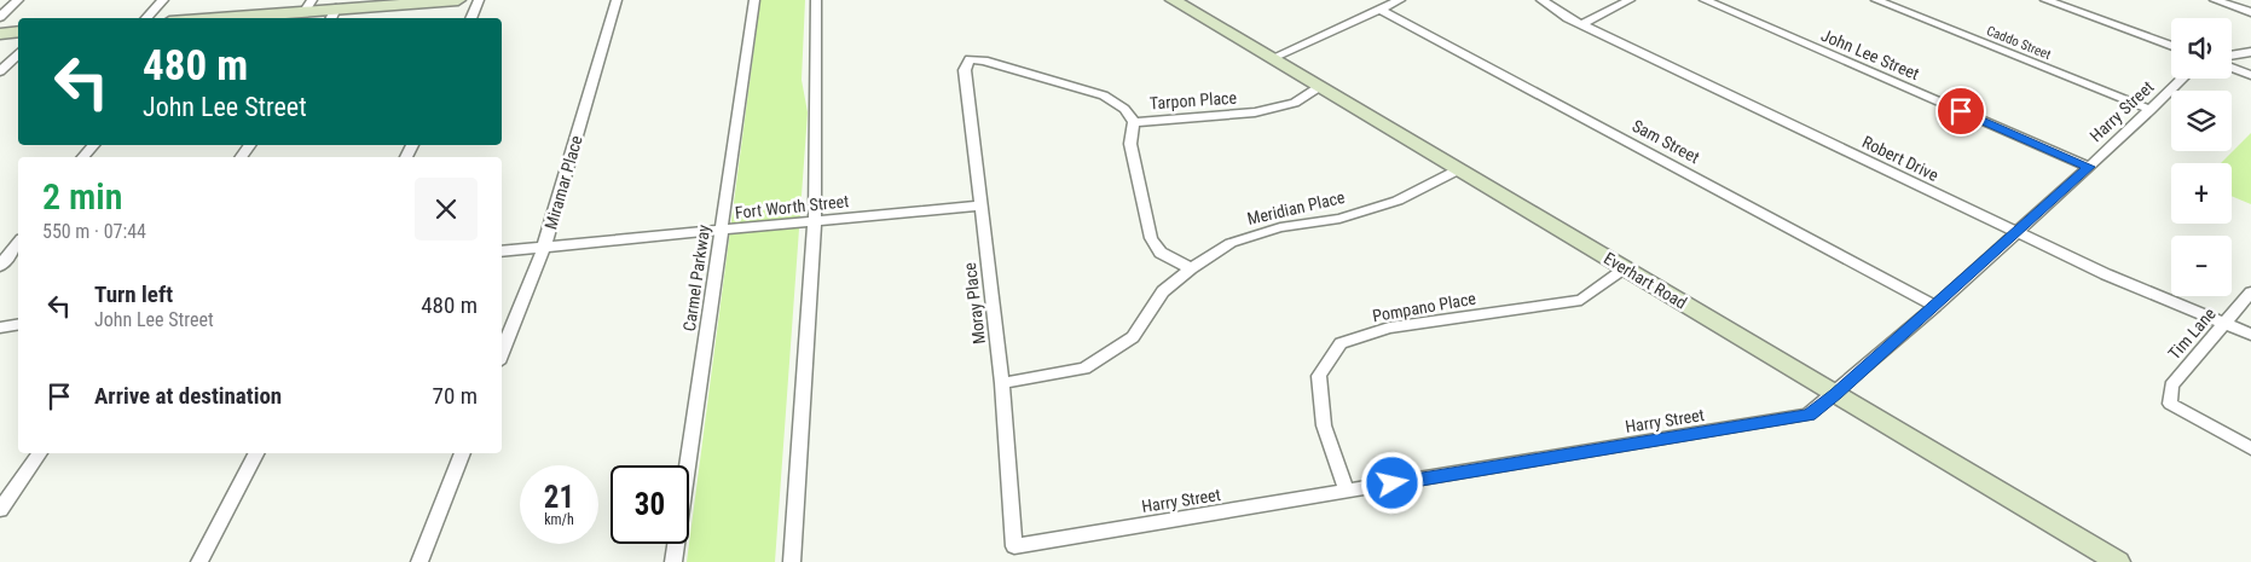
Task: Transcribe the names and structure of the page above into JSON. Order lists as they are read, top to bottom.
{
  "streets": {
    "main road": ["Everhart Road"],
    "street": [
      "Caddo Street",
      "John Lee Street",
      "Tarpon Place",
      "Harry Street",
      "Sam Street",
      "Robert Drive",
      "Miramar Place",
      "Fort Worth Street",
      "Meridian Place",
      "Carmel Parkway",
      "Moray Place",
      "Pompano Place",
      "Tim Lane"
    ]
  },
  "crossings": [
    ["Caddo Street", "Harry Street"],
    ["John Lee Street", "Harry Street"],
    ["Tarpon Place", "Everhart Road"],
    ["Tarpon Place", "Moray Place"],
    ["Harry Street", "Sam Street"],
    ["Harry Street", "Robert Drive"],
    ["Harry Street", "Everhart Road"],
    ["Harry Street", "Moray Place"],
    ["Harry Street", "Pompano Place"],
    ["Robert Drive", "Tim Lane"],
    ["Miramar Place", "Fort Worth Street"],
    ["Fort Worth Street", "Carmel Parkway"],
    ["Fort Worth Street", "Moray Place"],
    ["Meridian Place", "Everhart Road"],
    ["Meridian Place", "Moray Place"],
    ["Everhart Road", "Pompano Place"]
  ],
  "page": {
    "map_buttons": ["+", "−"],
    "turn": ["480 m", "John Lee Street"],
    "heading": ["2 min", "550 m · 07:44"],
    "list": [
      {
        "name": "Turn left",
        "note": "John Lee Street",
        "value": "480 m"
      },
      {
        "name": "Arrive at destination",
        "value": "70 m"
      }
    ],
    "speed": "21 km/h",
    "limit": "30"
  }
}
